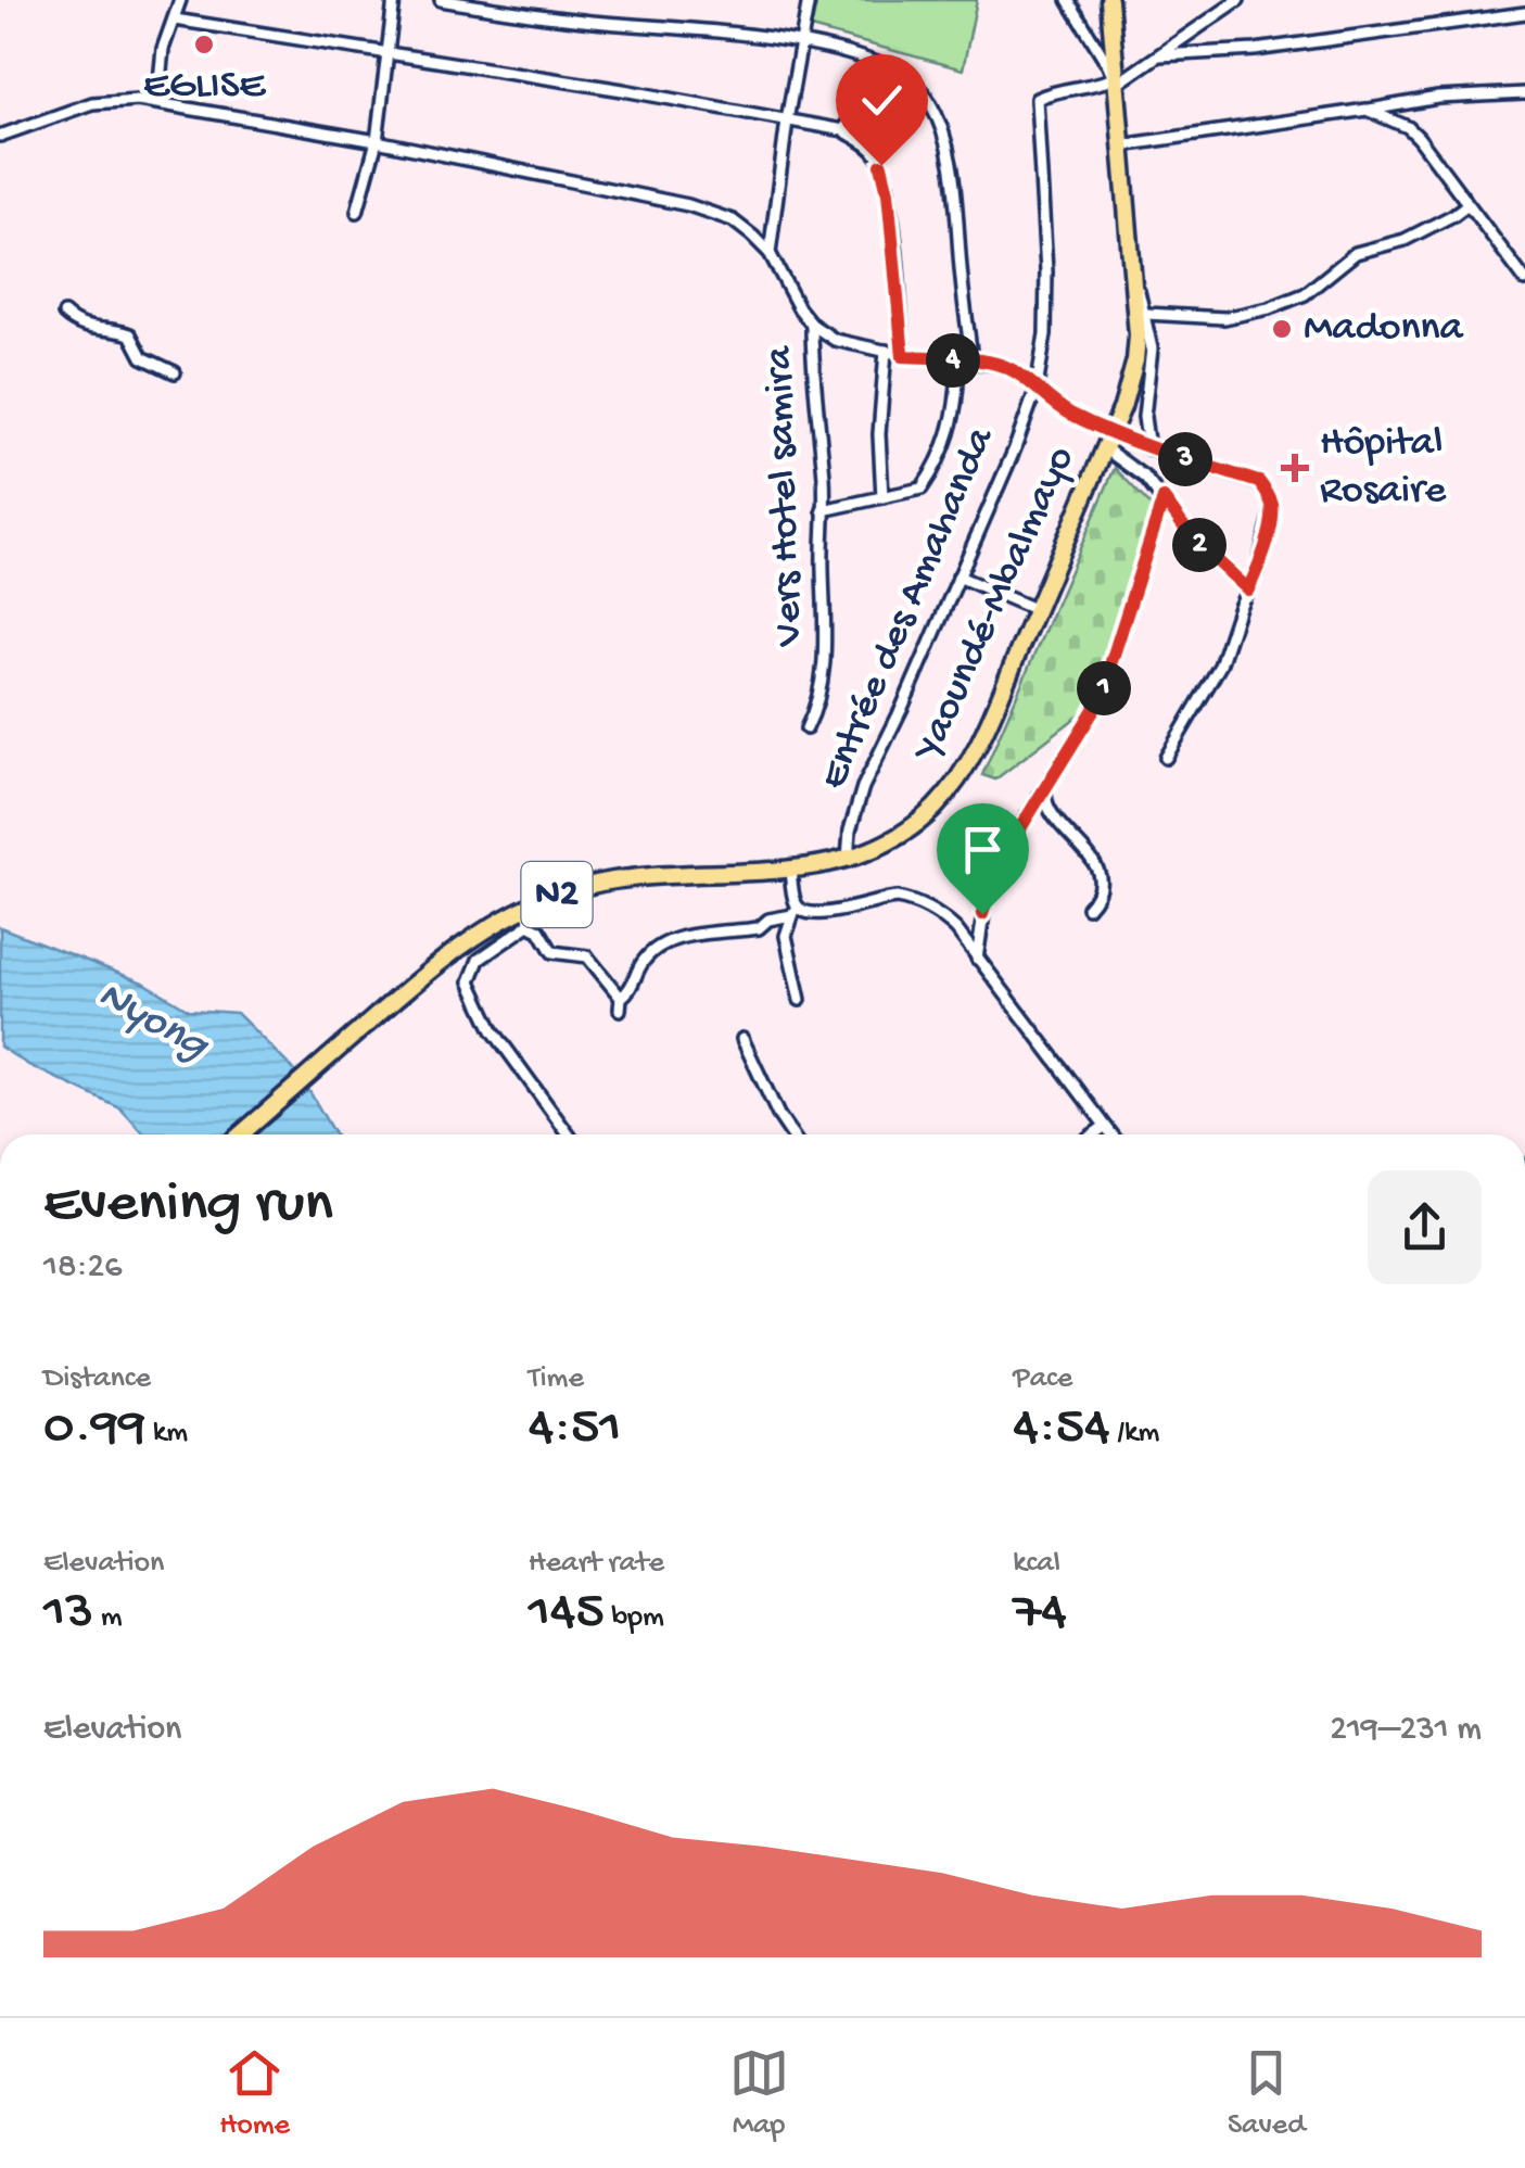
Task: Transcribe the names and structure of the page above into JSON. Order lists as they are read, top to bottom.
{
  "streets": {
    "highway": ["Yaoundé-Mbalmayo", "N2"],
    "street": ["Vers Hotel samira", "Entrée des Amahanda"]
  },
  "crossings": [
    ["Yaoundé-Mbalmayo", "Entrée des Amahanda"]
  ],
  "water": ["Nyong"],
  "places": {
    "other": ["EGLISE", "Madonna"],
    "health": ["Hôpital Rosaire"]
  },
  "page": {
    "pins": [
      "4",
      "3",
      "2",
      "1"
    ],
    "heading": ["Evening run", "18:26"],
    "stats": [
      ["Distance", "0.99 km"],
      ["Time", "4:51"],
      ["Pace", "4:54 /km"],
      ["Elevation", "13 m"],
      ["Heart rate", "145 bpm"],
      ["kcal", "74"]
    ],
    "chart": ["Elevation", "219–231 m"],
    "tabs": ["Home", "Map", "Saved"]
  }
}
